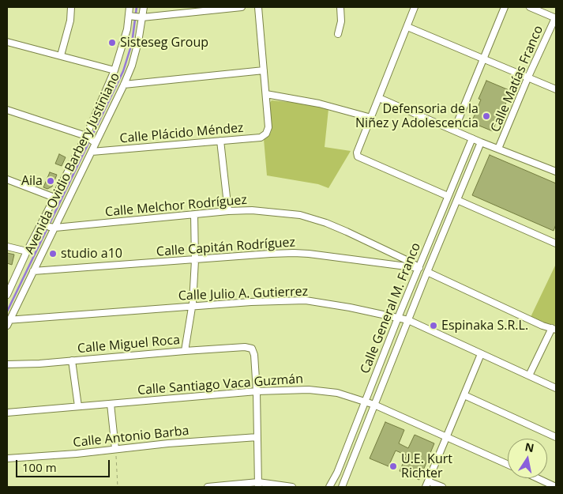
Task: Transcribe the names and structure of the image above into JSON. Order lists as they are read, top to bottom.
{
  "streets": {
    "street": [
      "Calle Matías Franco",
      "Calle Plácido Méndez",
      "Avenida Ovidio Barbery Justiniano",
      "Calle Melchor Rodríguez",
      "Calle Capitán Rodríguez",
      "Calle Julio A. Gutierrez",
      "Calle General M. Franco",
      "Calle Miguel Roca",
      "Calle Santiago Vaca Guzmán",
      "Calle Antonio Barba"
    ]
  },
  "crossings": [
    ["Calle Plácido Méndez", "Avenida Ovidio Barbery Justiniano"],
    ["Avenida Ovidio Barbery Justiniano", "Calle Melchor Rodríguez"],
    ["Avenida Ovidio Barbery Justiniano", "Calle Capitán Rodríguez"],
    ["Avenida Ovidio Barbery Justiniano", "Calle Julio A. Gutierrez"],
    ["Calle Melchor Rodríguez", "Calle Capitán Rodríguez"],
    ["Calle Melchor Rodríguez", "Calle General M. Franco"],
    ["Calle Capitán Rodríguez", "Calle General M. Franco"],
    ["Calle Julio A. Gutierrez", "Calle General M. Franco"],
    ["Calle General M. Franco", "Calle Santiago Vaca Guzmán"],
    ["Calle Miguel Roca", "Calle Santiago Vaca Guzmán"]
  ],
  "places": [
    "Sisteseg Group",
    "Defensoria de la Niñez y Adolescencia",
    "Aila",
    "studio a10",
    "Espinaka S.R.L.",
    "U.E. Kurt Richter"
  ],
  "scale_bar": "100 m",
  "north": "top"
}
